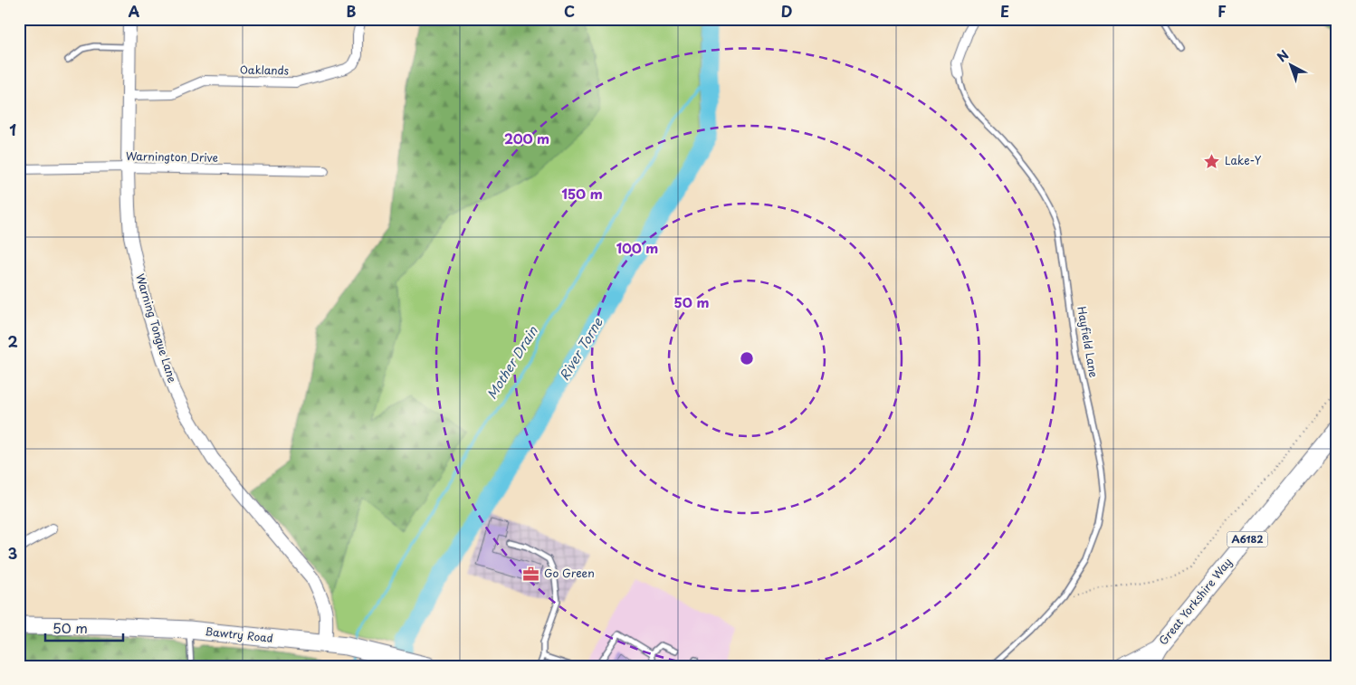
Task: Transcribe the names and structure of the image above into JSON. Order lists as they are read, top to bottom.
{
  "streets": {
    "highway": ["A6182", "Great Yorkshire Way", "Bawtry Road"],
    "street": [
      "Oaklands",
      "Warnington Drive",
      "Warning Tongue Lane",
      "Hayfield Lane"
    ]
  },
  "crossings": [
    ["Oaklands", "Warning Tongue Lane"],
    ["Warnington Drive", "Warning Tongue Lane"],
    ["Warning Tongue Lane", "Bawtry Road"]
  ],
  "water": ["River Torne", "Mother Drain"],
  "places": {
    "place": ["Lake-Y"],
    "office": ["Go Green"]
  },
  "scale_bar": "50 m",
  "north": "top left",
  "grid": {
    "columns": [
      "A",
      "B",
      "C",
      "D",
      "E",
      "F"
    ],
    "rows": ["1", "2", "3"]
  },
  "rings": [
    "200 m",
    "150 m",
    "100 m",
    "50 m"
  ]
}
